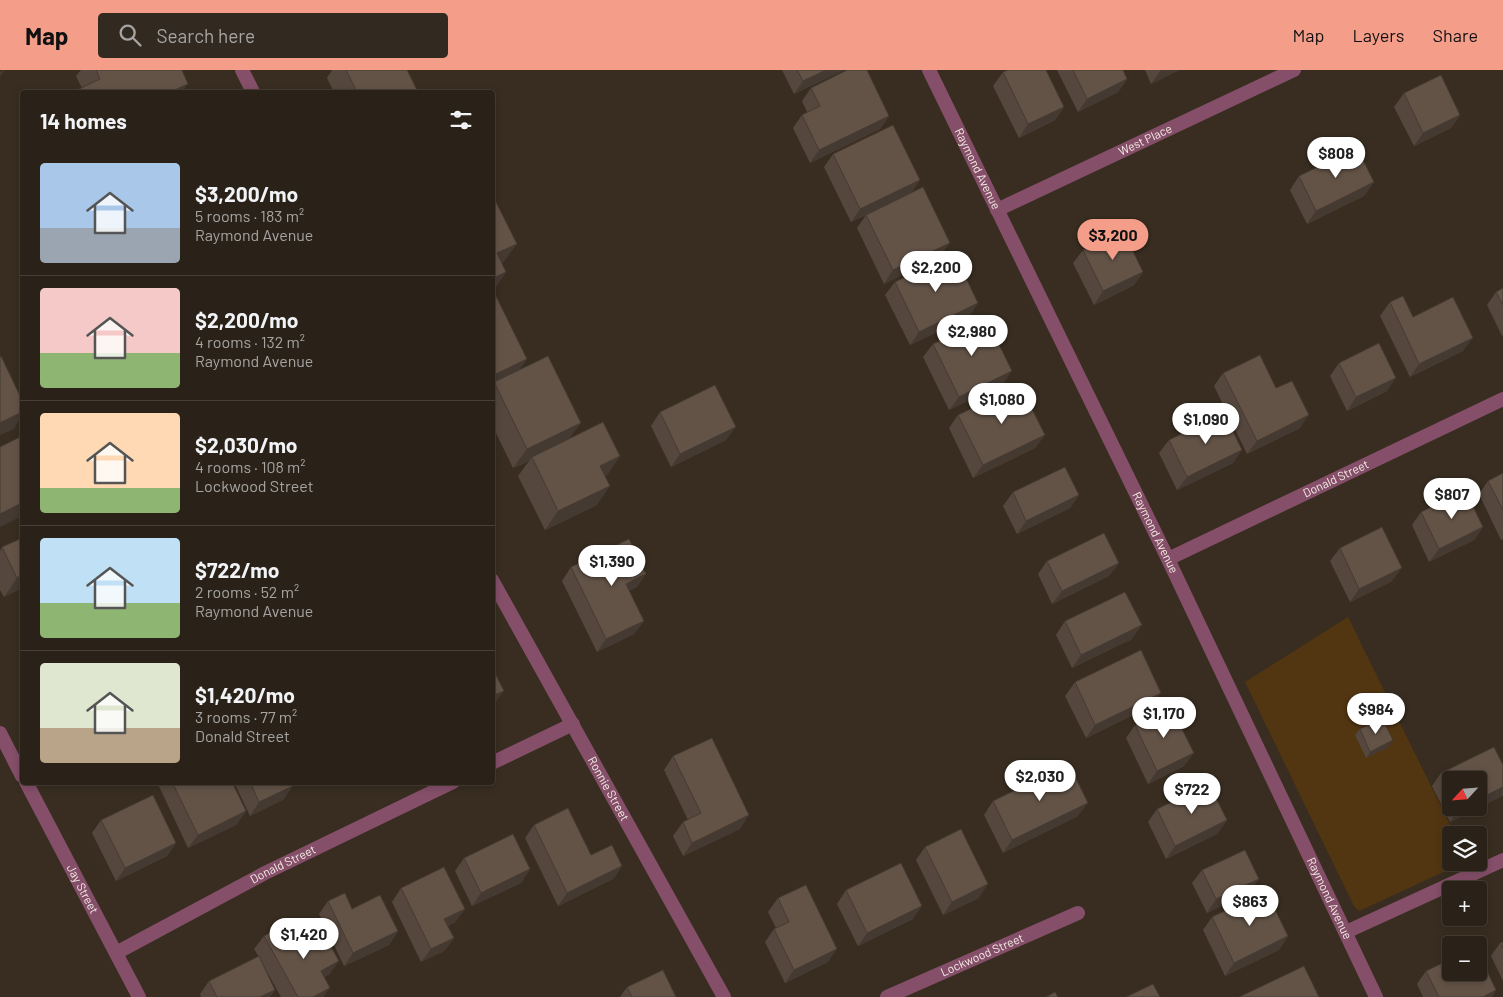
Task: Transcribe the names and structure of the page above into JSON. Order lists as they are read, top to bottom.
{
  "streets": {
    "street": [
      "West Place",
      "Raymond Avenue",
      "Donald Street",
      "Ronnie Street",
      "Jay Street",
      "Lockwood Street"
    ]
  },
  "crossings": [
    ["West Place", "Raymond Avenue"],
    ["Raymond Avenue", "Donald Street"],
    ["Donald Street", "Jay Street"]
  ],
  "north": "bottom left",
  "page": {
    "header": "Map",
    "search": "Search here",
    "nav": ["Map", "Layers", "Share"],
    "heading": "14 homes",
    "price": [
      "$808",
      "$3,200",
      "$2,200",
      "$2,980",
      "$1,080",
      "$1,090",
      "$807",
      "$1,390",
      "$984",
      "$1,170",
      "$2,030",
      "$722",
      "$863",
      "$1,420"
    ],
    "list": [
      {
        "name": "$3,200/mo",
        "note": "5 rooms · 183 m² · Raymond Avenue"
      },
      {
        "name": "$2,200/mo",
        "note": "4 rooms · 132 m² · Raymond Avenue"
      },
      {
        "name": "$2,030/mo",
        "note": "4 rooms · 108 m² · Lockwood Street"
      },
      {
        "name": "$722/mo",
        "note": "2 rooms · 52 m² · Raymond Avenue"
      },
      {
        "name": "$1,420/mo",
        "note": "3 rooms · 77 m² · Donald Street"
      }
    ],
    "map_buttons": ["+", "−"]
  }
}
